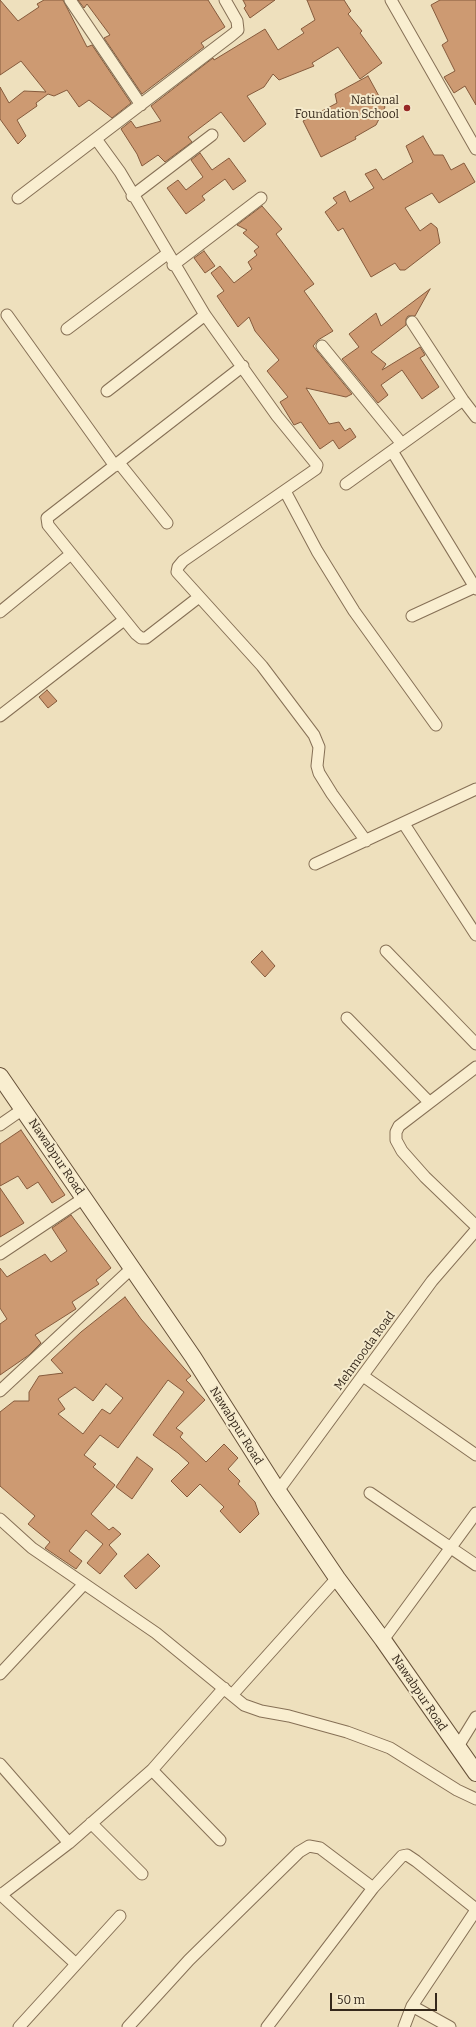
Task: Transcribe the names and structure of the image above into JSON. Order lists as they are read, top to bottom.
{
  "streets": {
    "street": ["Nawabpur Road", "Mehmooda Road"]
  },
  "crossings": [
    ["Nawabpur Road", "Mehmooda Road"]
  ],
  "places": ["National Foundation School"],
  "scale_bar": "50 m"
}
